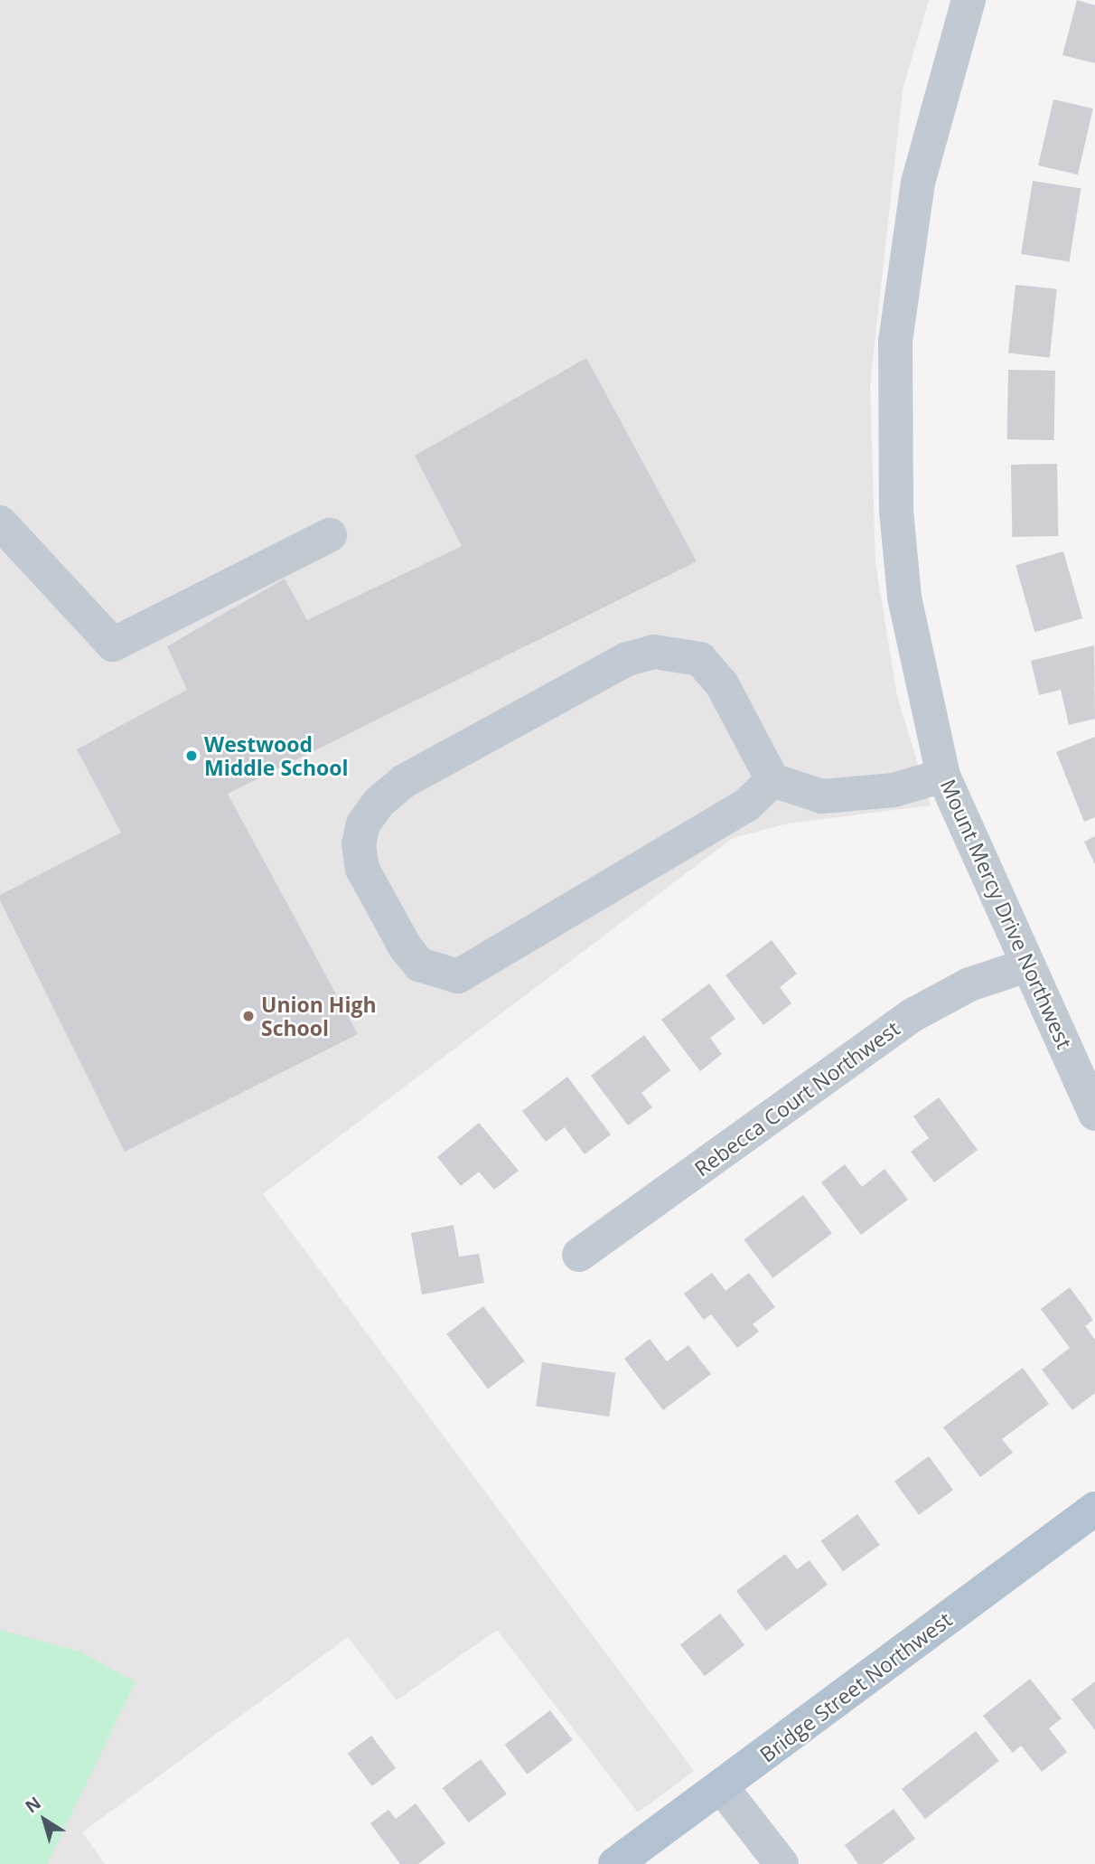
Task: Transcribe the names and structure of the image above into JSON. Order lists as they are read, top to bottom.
{
  "streets": {
    "main road": ["Bridge Street Northwest"],
    "street": ["Mount Mercy Drive Northwest", "Rebecca Court Northwest"]
  },
  "crossings": [
    ["Mount Mercy Drive Northwest", "Rebecca Court Northwest"]
  ],
  "places": ["Westwood Middle School", "Union High School"],
  "north": "top left"
}
